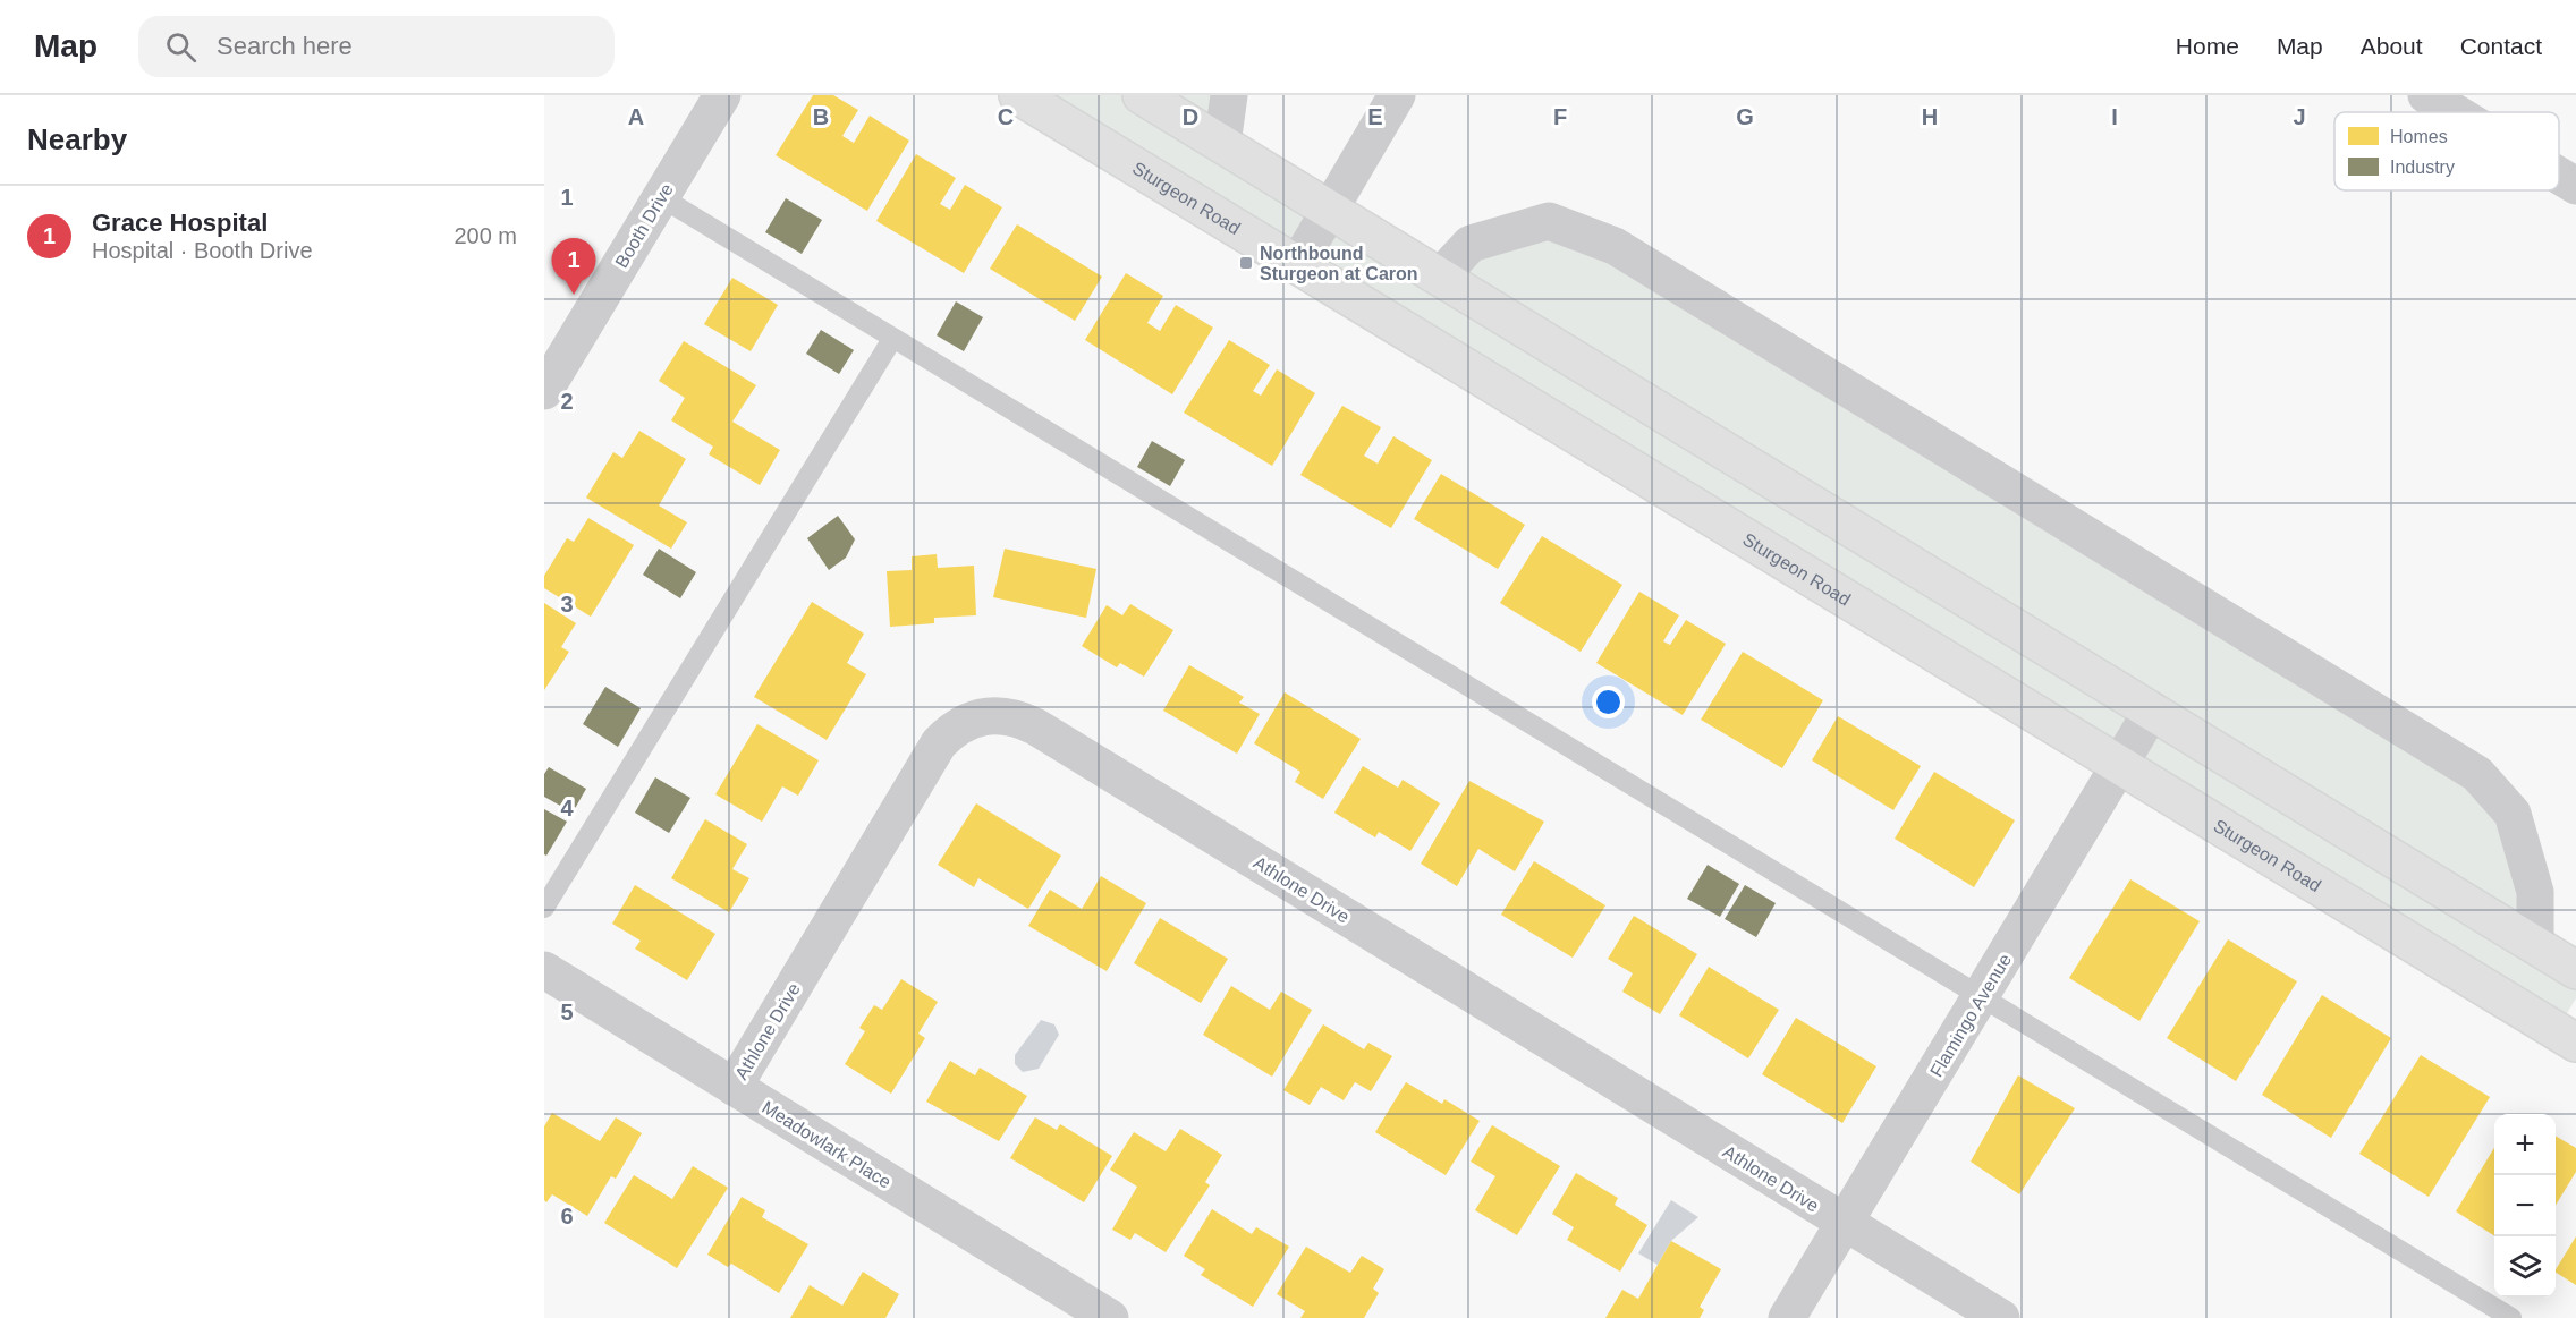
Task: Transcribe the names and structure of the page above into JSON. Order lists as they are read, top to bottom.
{
  "streets": {
    "main road": ["Sturgeon Road"],
    "street": [
      "Booth Drive",
      "Athlone Drive",
      "Flamingo Avenue",
      "Meadowlark Place"
    ]
  },
  "crossings": [
    ["Sturgeon Road", "Flamingo Avenue"],
    ["Athlone Drive", "Flamingo Avenue"],
    ["Athlone Drive", "Meadowlark Place"]
  ],
  "places": {
    "transit": ["Northbound Sturgeon at Caron"]
  },
  "legend": ["Homes", "Industry"],
  "page": {
    "header": "Map",
    "search": "Search here",
    "nav": [
      "Home",
      "Map",
      "About",
      "Contact"
    ],
    "heading": "Nearby",
    "list": [
      {
        "mark": "1",
        "name": "Grace Hospital",
        "note": "Hospital · Booth Drive",
        "value": "200 m"
      }
    ],
    "pins": "1",
    "map_buttons": ["+", "−"]
  },
  "grid": {
    "columns": [
      "A",
      "B",
      "C",
      "D",
      "E",
      "F",
      "G",
      "H",
      "I",
      "J"
    ],
    "rows": [
      "1",
      "2",
      "3",
      "4",
      "5",
      "6"
    ]
  }
}
